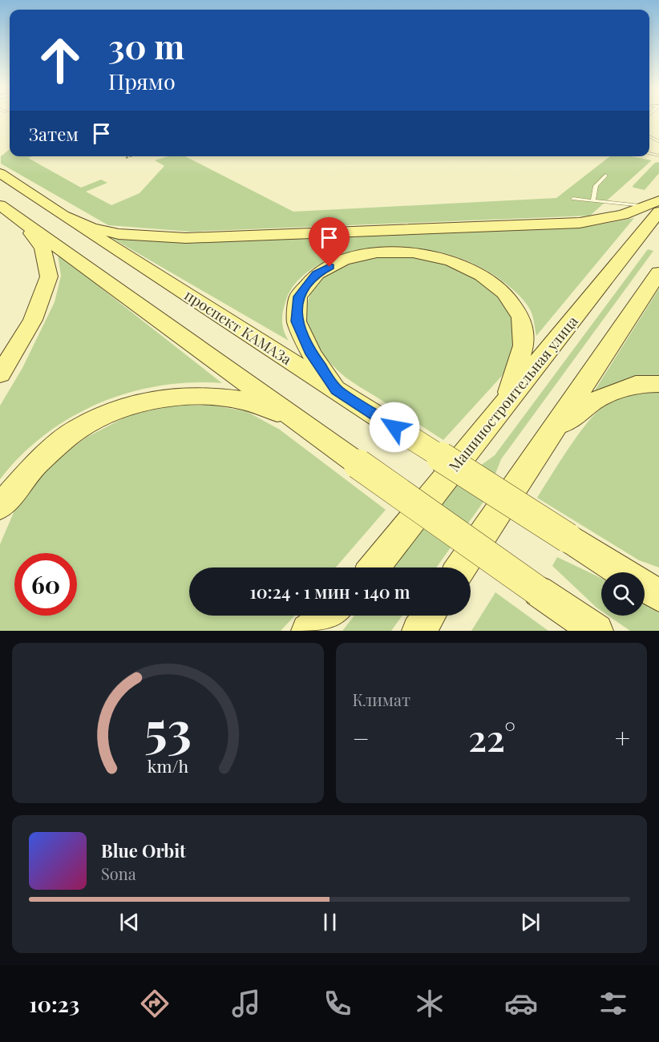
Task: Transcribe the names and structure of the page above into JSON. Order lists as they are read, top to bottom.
{
  "streets": {
    "main road": ["проспект КАМАЗа", "Машиностроительная улица"]
  },
  "page": {
    "turn": ["30 m", "Прямо"],
    "then": "Затем",
    "limit": "60",
    "trip": "10:24 · 1 мин · 140 m",
    "tile": "Климат",
    "heat": ["−", "22°", "+"],
    "song": ["Blue Orbit", "Sona"],
    "tabs": "10:23",
    "gauge": ["53", "km/h"]
  }
}
